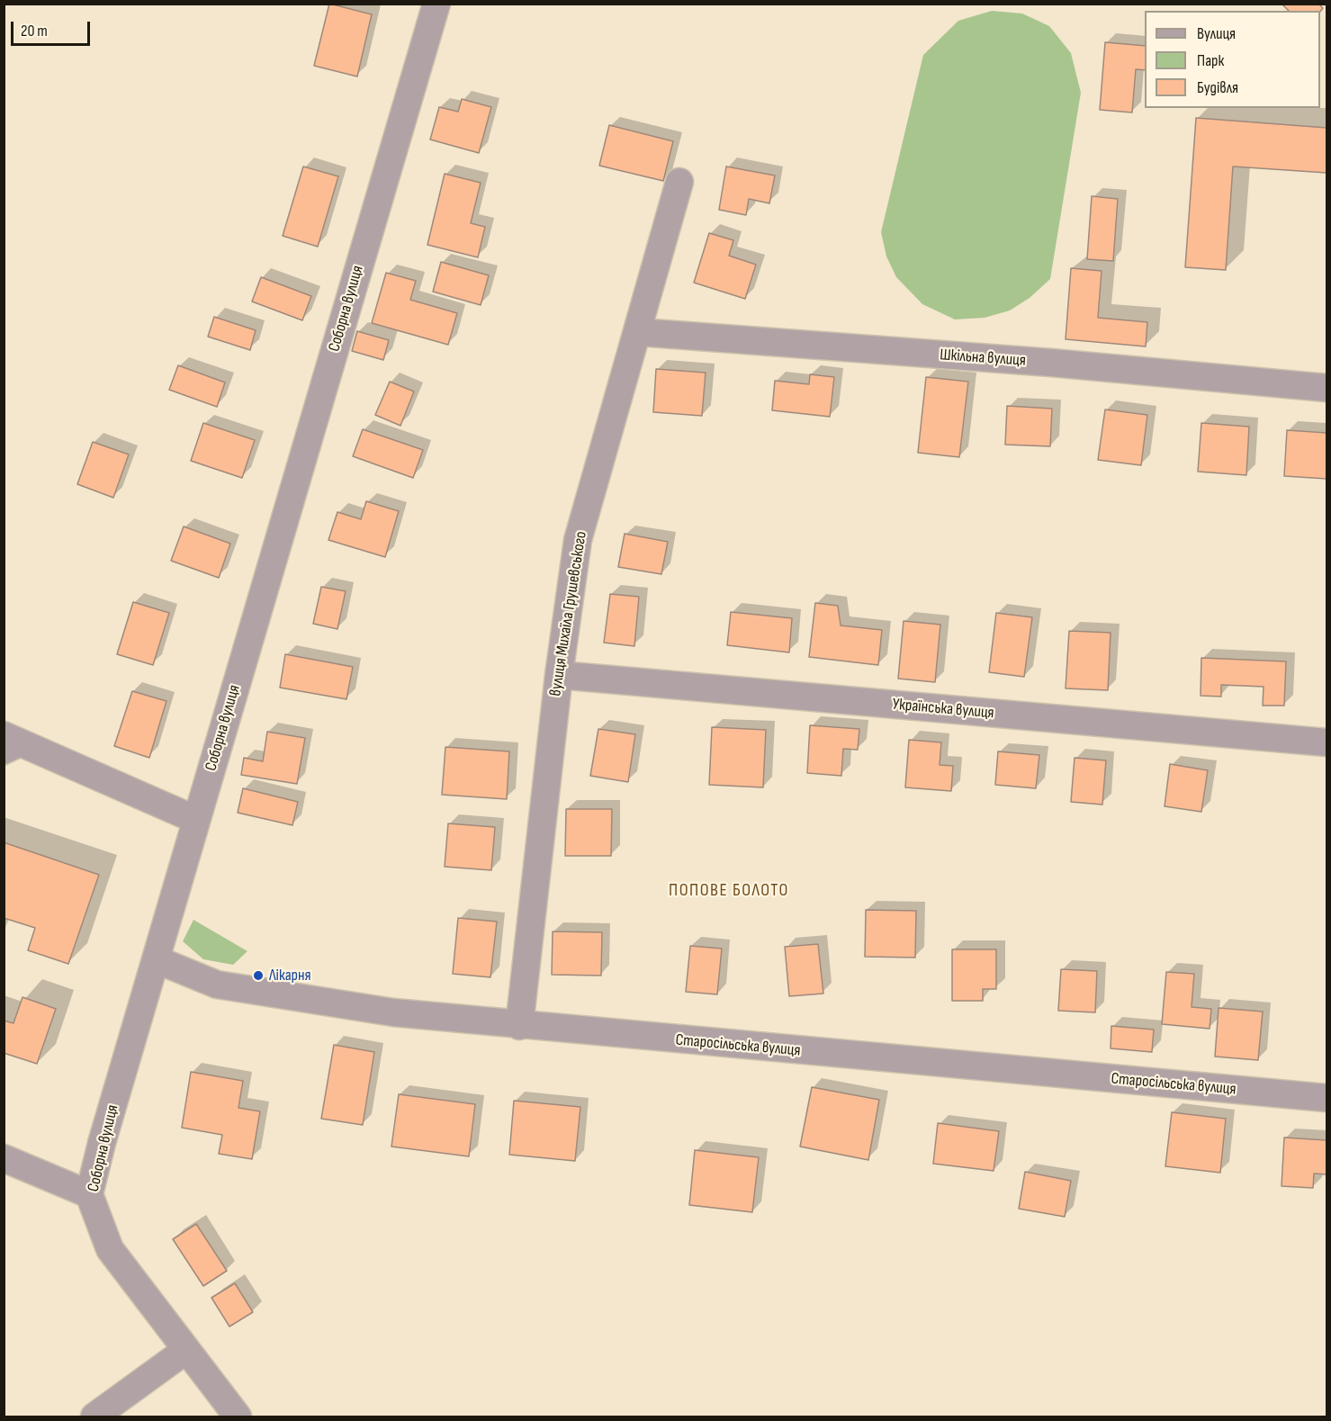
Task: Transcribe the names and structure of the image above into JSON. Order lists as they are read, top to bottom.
{
  "streets": {
    "street": [
      "Соборна вулиця",
      "Шкільна вулиця",
      "вулиця Михаїла Грушевського",
      "Українська вулиця",
      "Старосільська вулиця"
    ]
  },
  "crossings": [
    ["Соборна вулиця", "Старосільська вулиця"],
    ["Шкільна вулиця", "вулиця Михаїла Грушевського"],
    ["вулиця Михаїла Грушевського", "Українська вулиця"],
    ["вулиця Михаїла Грушевського", "Старосільська вулиця"]
  ],
  "districts": ["ПОПОВЕ БОЛОТО"],
  "places": ["Лікарня"],
  "legend": ["Вулиця", "Парк", "Будівля"],
  "scale_bar": "20 m"
}
